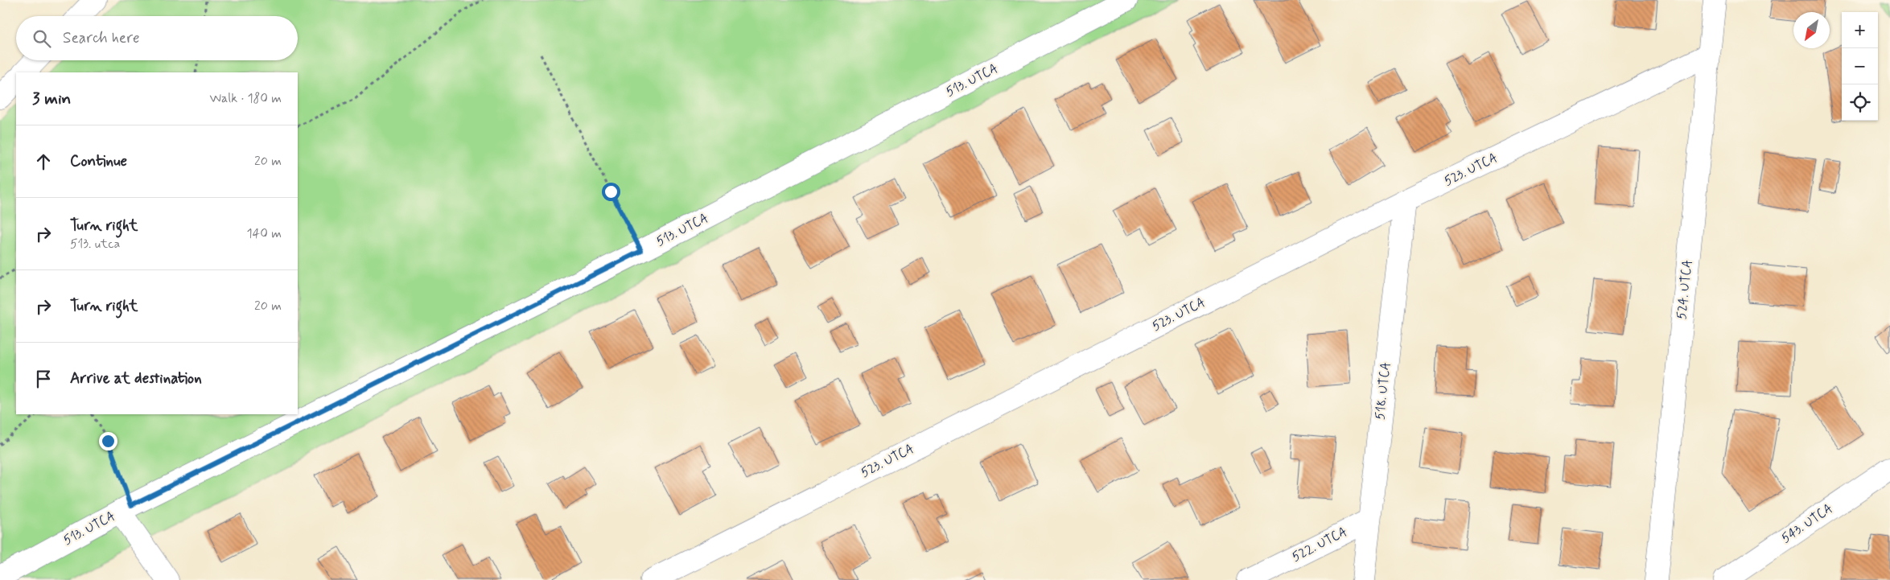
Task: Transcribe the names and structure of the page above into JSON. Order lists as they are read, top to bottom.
{
  "streets": {
    "street": [
      "513. UTCA",
      "523. UTCA",
      "524. UTCA",
      "518. UTCA",
      "543. UTCA",
      "522. UTCA"
    ]
  },
  "crossings": [
    ["523. UTCA", "524. UTCA"],
    ["523. UTCA", "518. UTCA"],
    ["518. UTCA", "522. UTCA"]
  ],
  "north": "bottom left",
  "page": {
    "map_buttons": ["+", "−"],
    "search": "Search here",
    "heading": ["3 min", "Walk · 180 m"],
    "list": [
      ["Continue", "20 m"],
      ["Turn right", "513. utca", "140 m"],
      ["Turn right", "20 m"],
      "Arrive at destination"
    ]
  }
}
